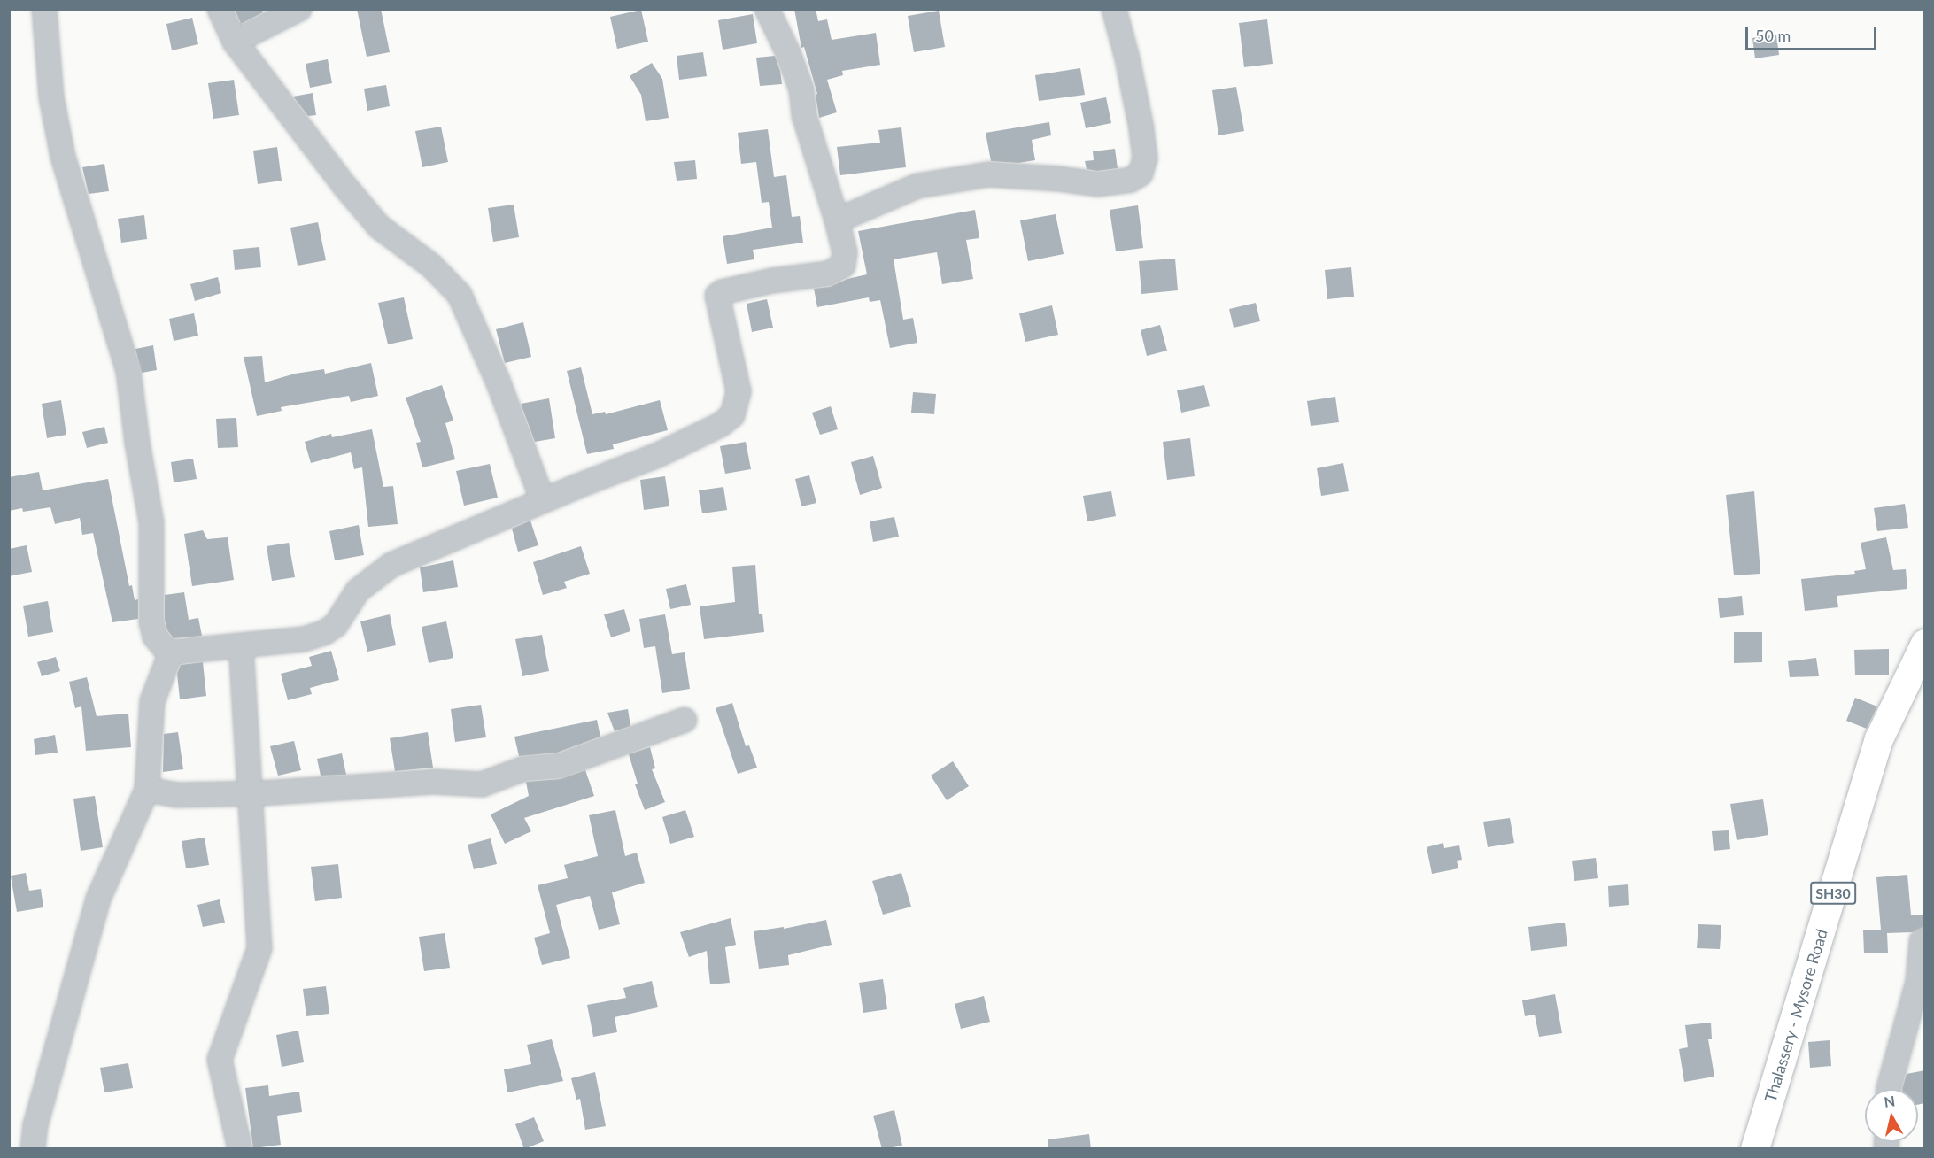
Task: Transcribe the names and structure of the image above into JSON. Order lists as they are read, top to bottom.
{
  "streets": {
    "main road": ["SH30", "Thalassery - Mysore Road"]
  },
  "scale_bar": "50 m",
  "north": "top"
}
